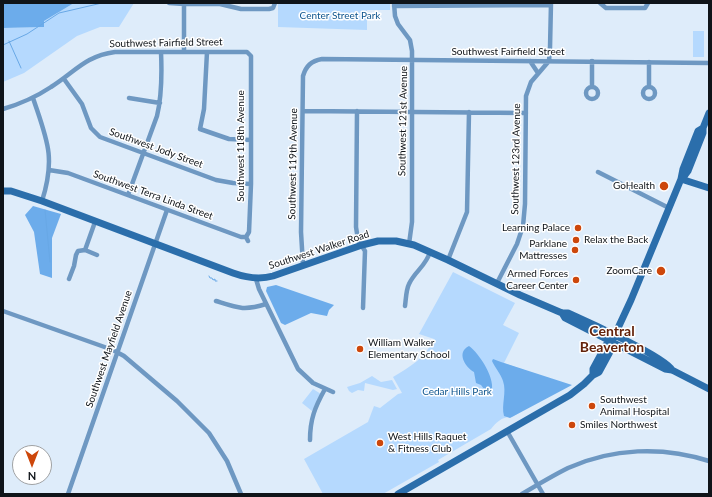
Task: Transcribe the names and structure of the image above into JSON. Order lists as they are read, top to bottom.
{
  "streets": {
    "main road": ["Southwest Walker Road"],
    "street": [
      "Southwest Fairfield Street",
      "Southwest 121st Avenue",
      "Southwest 118th Avenue",
      "Southwest Jody Street",
      "Southwest 123rd Avenue",
      "Southwest 119th Avenue",
      "Southwest Terra Linda Street",
      "Southwest Mayfield Avenue"
    ]
  },
  "crossings": [
    ["Southwest Fairfield Street", "Southwest 121st Avenue"],
    ["Southwest Fairfield Street", "Southwest 118th Avenue"],
    ["Southwest Fairfield Street", "Southwest Jody Street"],
    ["Southwest Fairfield Street", "Southwest 123rd Avenue"],
    ["Southwest Fairfield Street", "Southwest 119th Avenue"],
    ["Southwest 121st Avenue", "Southwest Walker Road"],
    ["Southwest 118th Avenue", "Southwest Jody Street"],
    ["Southwest 118th Avenue", "Southwest Terra Linda Street"],
    ["Southwest 123rd Avenue", "Southwest Walker Road"],
    ["Southwest 119th Avenue", "Southwest Walker Road"],
    ["Southwest Terra Linda Street", "Southwest Mayfield Avenue"],
    ["Southwest Walker Road", "Southwest Mayfield Avenue"]
  ],
  "districts": ["Central Beaverton"],
  "parks": ["Center Street Park", "Cedar Hills Park"],
  "places": [
    "GoHealth",
    "Learning Palace",
    "Relax the Back",
    "Parklane Mattresses",
    "ZoomCare",
    "Armed Forces Career Center",
    "William Walker Elementary School",
    "Southwest Animal Hospital",
    "Smiles Northwest",
    "West Hills Raquet & Fitness Club"
  ],
  "north": "bottom"
}
